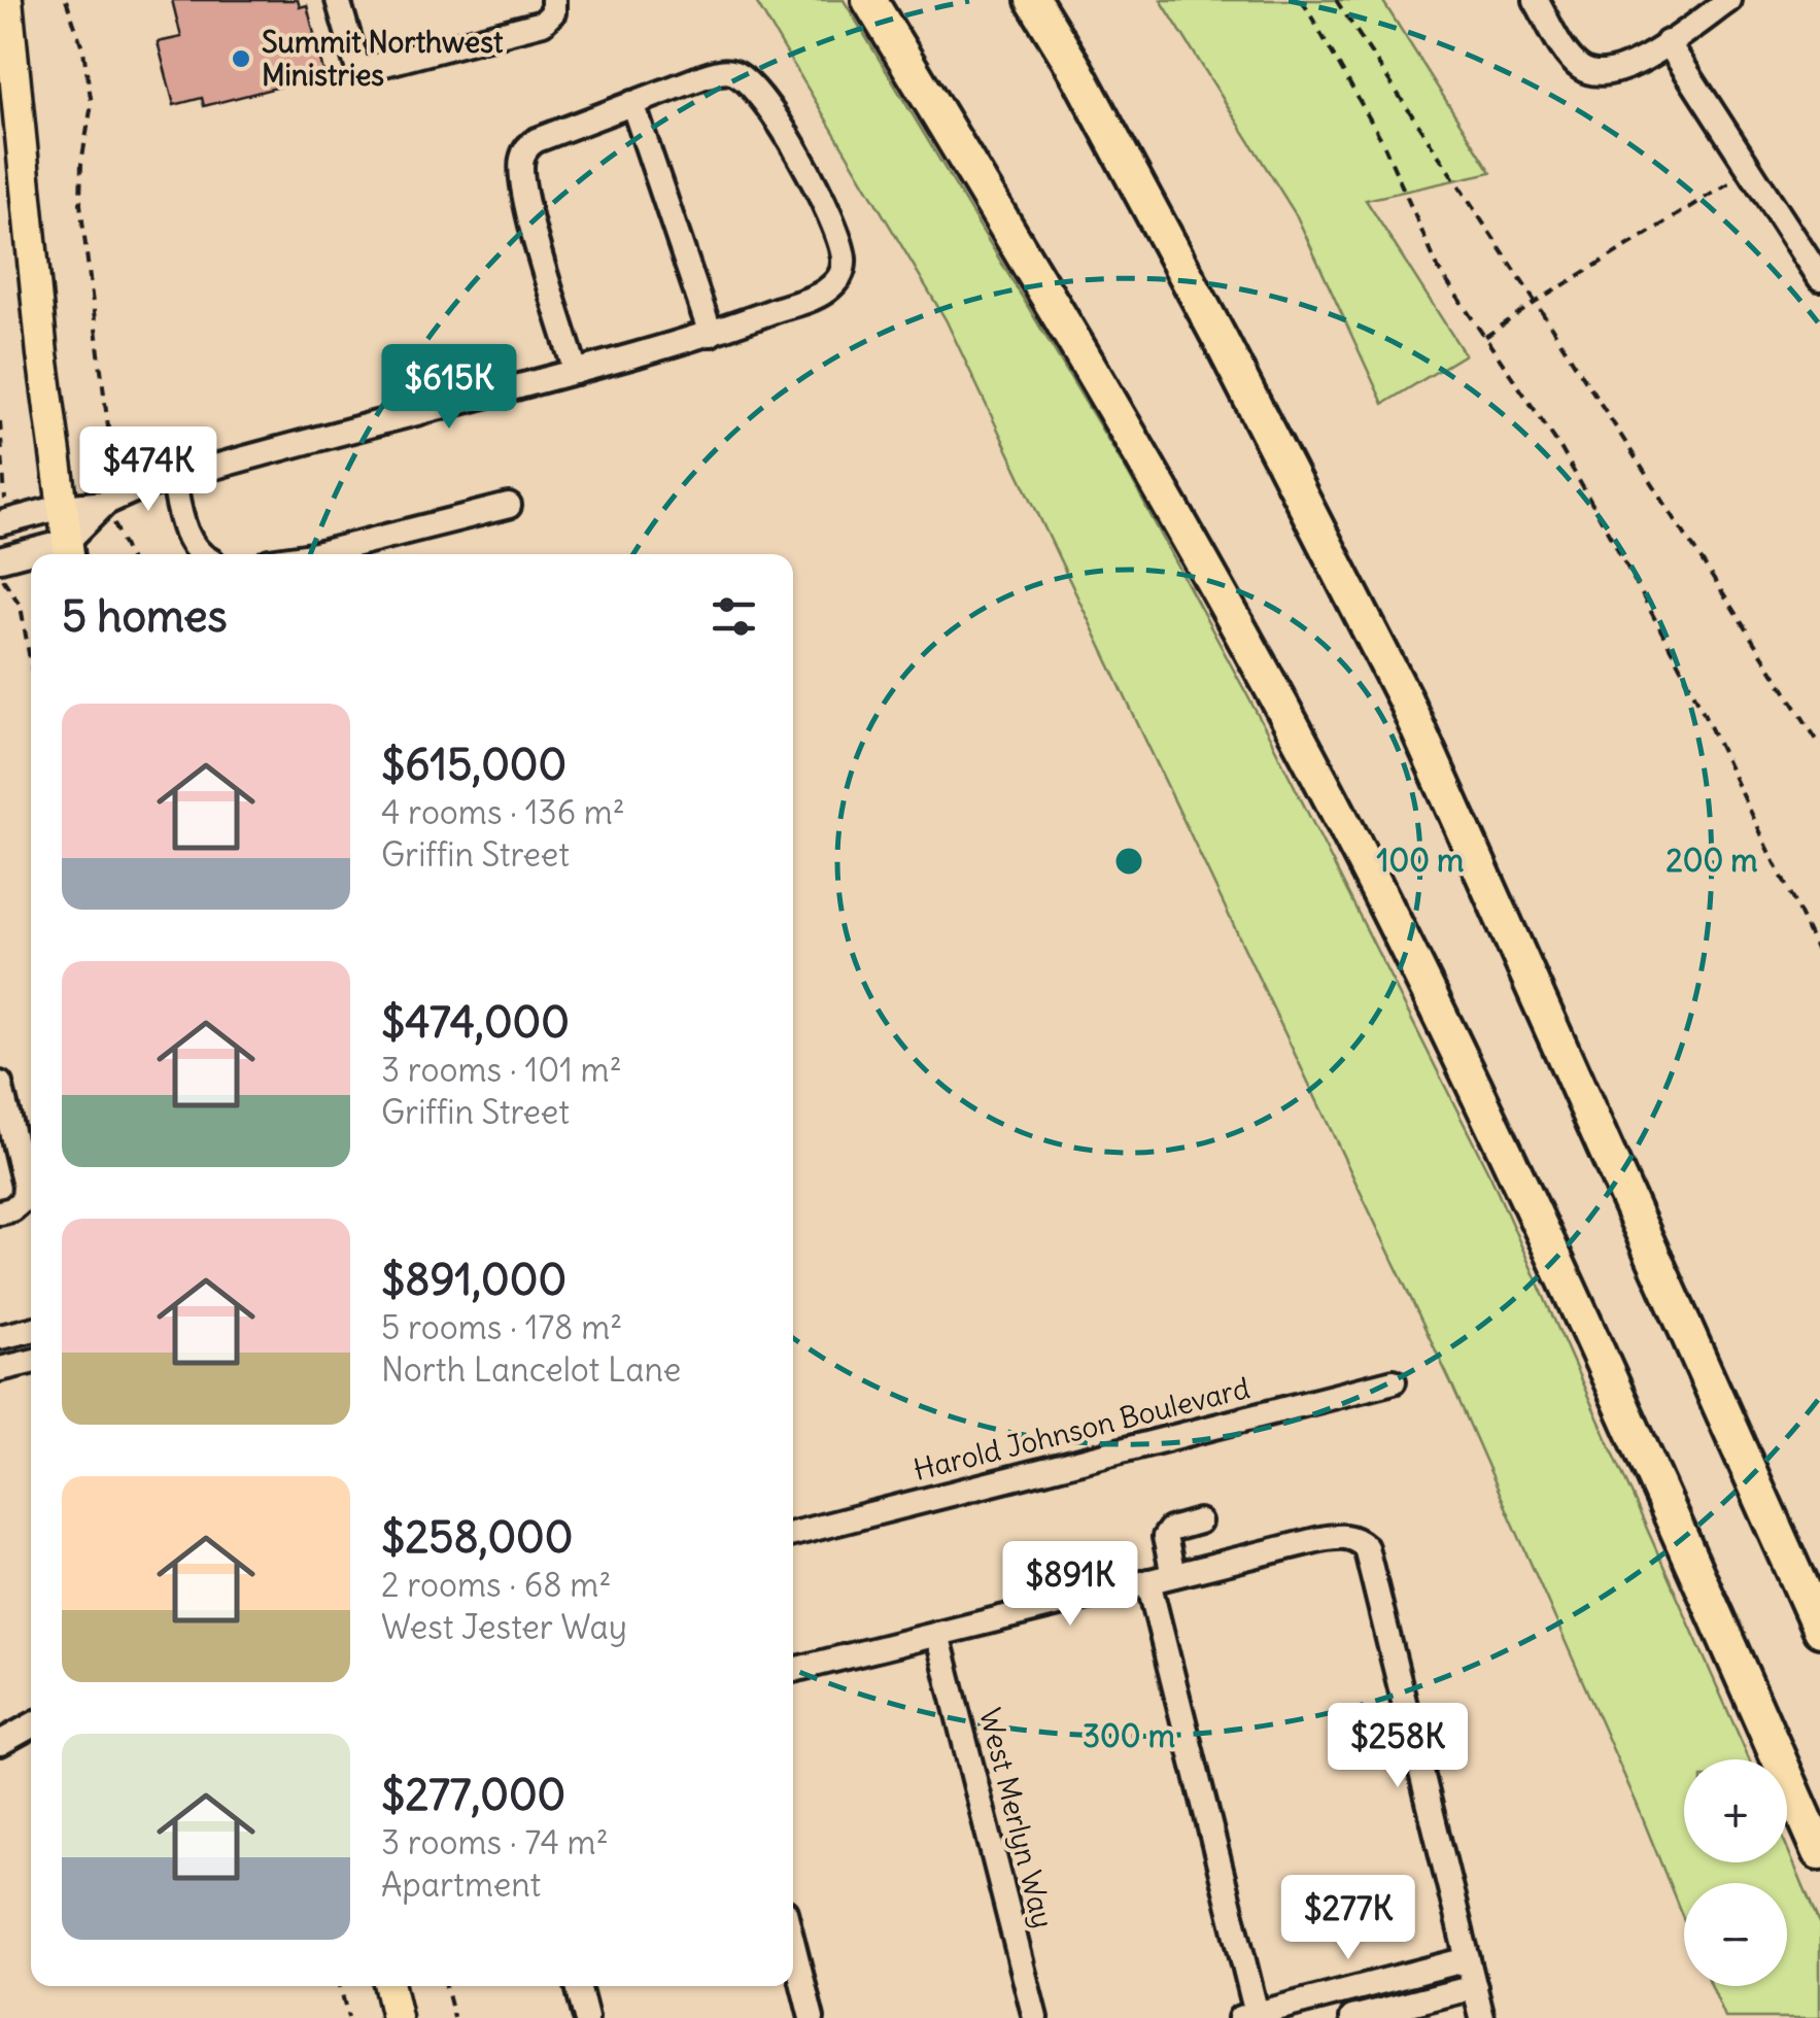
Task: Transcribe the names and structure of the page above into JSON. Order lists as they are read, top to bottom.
{
  "streets": {
    "street": ["Harold Johnson Boulevard", "West Merlyn Way"]
  },
  "places": ["Summit Northwest Ministries"],
  "page": {
    "price": [
      "$615K",
      "$474K",
      "$891K",
      "$258K",
      "$277K"
    ],
    "heading": "5 homes",
    "list": [
      {
        "name": "$615,000",
        "note": "4 rooms · 136 m² · Griffin Street"
      },
      {
        "name": "$474,000",
        "note": "3 rooms · 101 m² · Griffin Street"
      },
      {
        "name": "$891,000",
        "note": "5 rooms · 178 m² · North Lancelot Lane"
      },
      {
        "name": "$258,000",
        "note": "2 rooms · 68 m² · West Jester Way"
      },
      {
        "name": "$277,000",
        "note": "3 rooms · 74 m² · Apartment"
      }
    ],
    "map_buttons": ["+", "−"]
  },
  "rings": ["100 m", "200 m", "300 m"]
}
